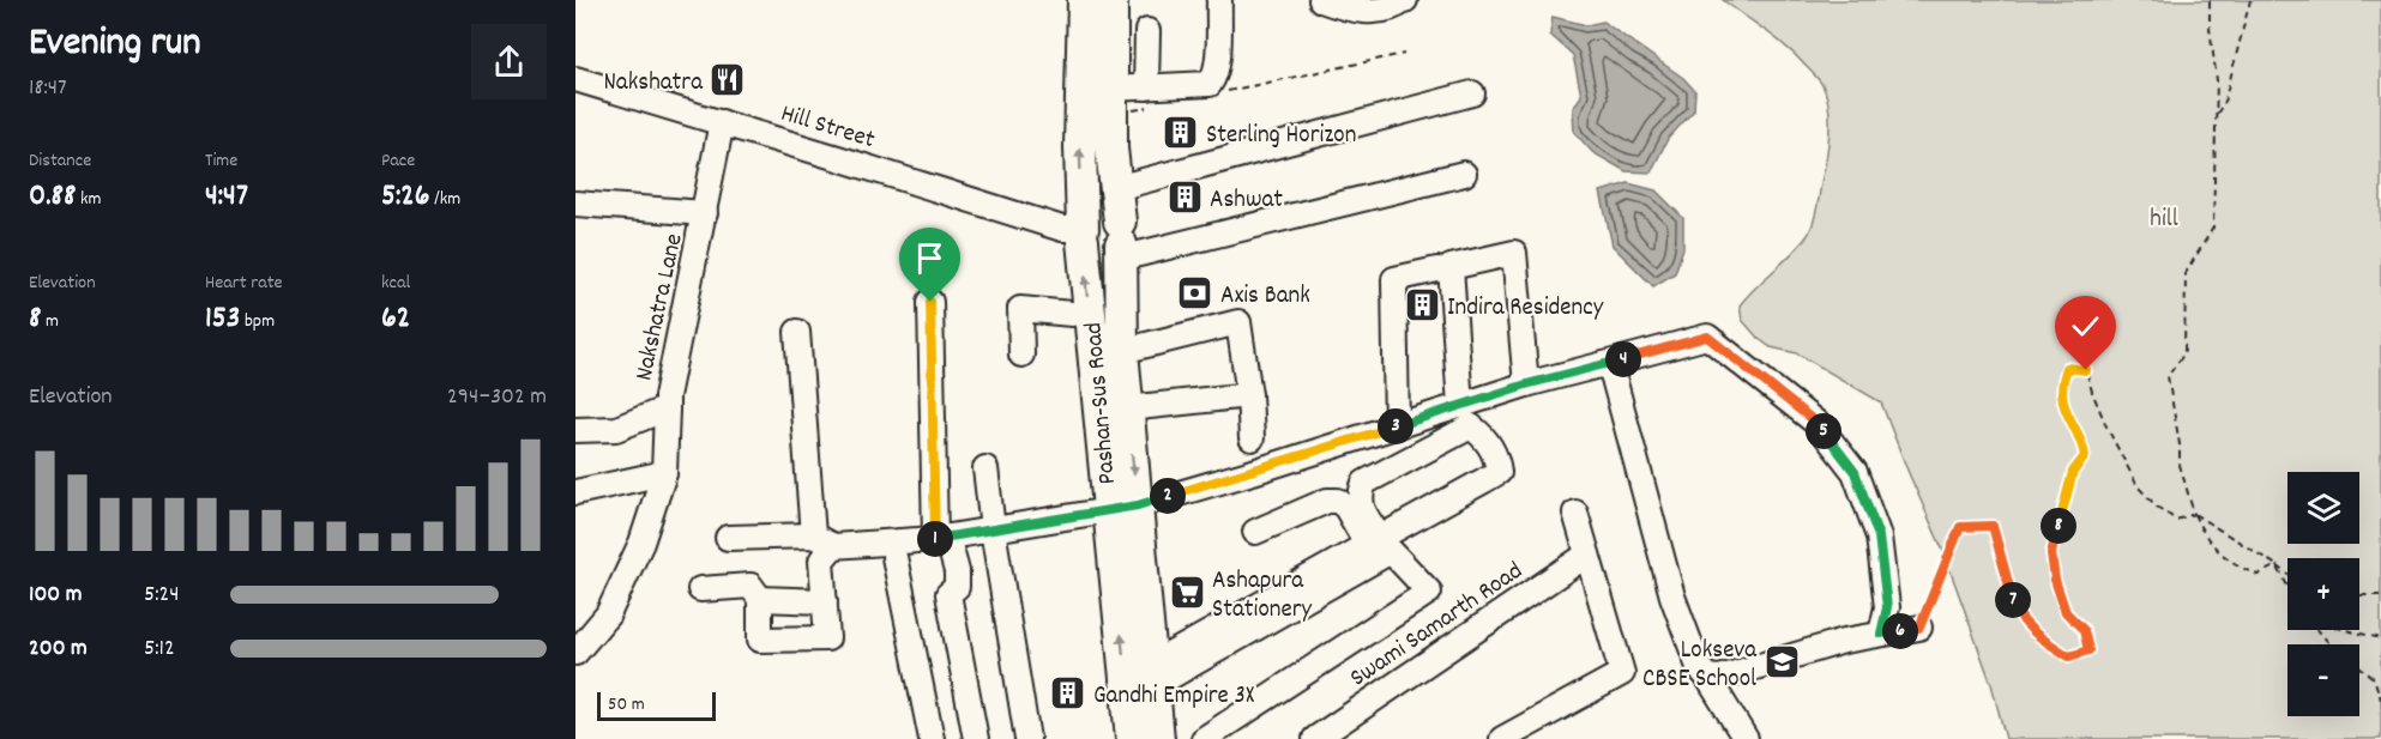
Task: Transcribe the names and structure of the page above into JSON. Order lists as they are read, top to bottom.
{
  "streets": {
    "main road": ["Pashan-Sus Road"],
    "street": ["Hill Street", "Nakshatra Lane", "Swami Samarth Road"]
  },
  "crossings": [
    ["Hill Street", "Nakshatra Lane"],
    ["Hill Street", "Pashan-Sus Road"]
  ],
  "parks": ["hill"],
  "places": {
    "restaurant": ["Nakshatra"],
    "building": [
      "Sterling Horizon",
      "Ashwat",
      "Indira Residency",
      "Gandhi Empire 3X"
    ],
    "bank": ["Axis Bank"],
    "supermarket": ["Ashapura Stationery"],
    "school or university": ["Lokseva CBSE School"]
  },
  "scale_bar": "50 m",
  "page": {
    "heading": ["Evening run", "18:47"],
    "stats": [
      ["Distance", "0.88 km"],
      ["Time", "4:47"],
      ["Pace", "5:26 /km"],
      ["Elevation", "8 m"],
      ["Heart rate", "153 bpm"],
      ["kcal", "62"]
    ],
    "pins": [
      "4",
      "3",
      "5",
      "2",
      "8",
      "1",
      "7",
      "6"
    ],
    "chart": ["Elevation", "294–302 m"],
    "map_buttons": ["+", "−"],
    "list": [
      {
        "name": "100 m",
        "note": "5:24"
      },
      {
        "name": "200 m",
        "note": "5:12"
      }
    ],
    "scale": "50 m"
  }
}
